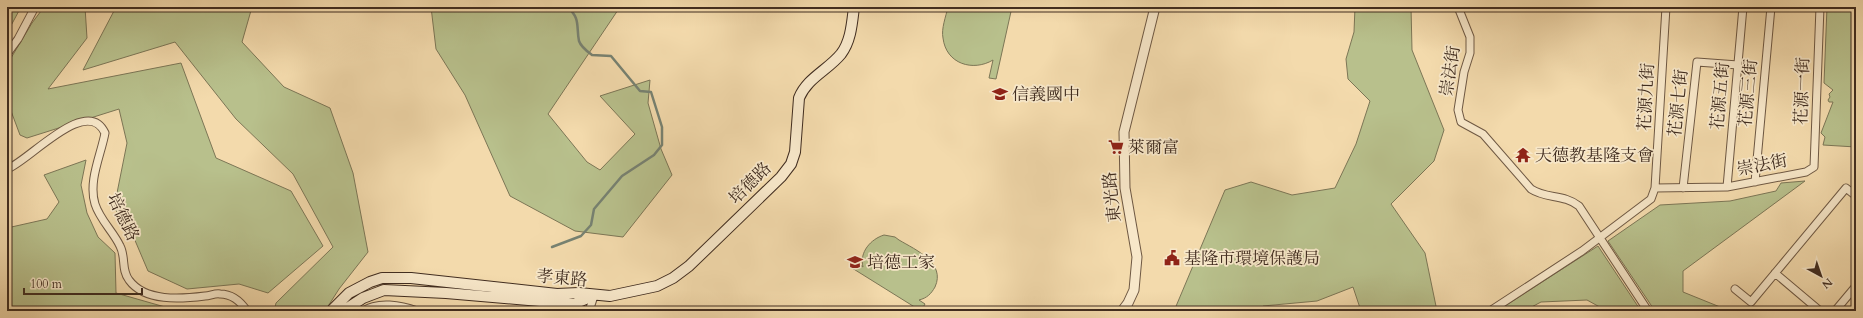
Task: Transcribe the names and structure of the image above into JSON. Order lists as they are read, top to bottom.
{
  "streets": {
    "main road": ["培德路", "孝東路"],
    "street": [
      "崇法街",
      "花源一街",
      "花源三街",
      "花源五街",
      "花源九街",
      "花源七街",
      "東光路"
    ]
  },
  "crossings": [
    ["崇法街", "花源一街"],
    ["崇法街", "花源三街"],
    ["崇法街", "花源五街"],
    ["崇法街", "花源九街"],
    ["崇法街", "花源七街"],
    ["花源五街", "花源七街"],
    ["培德路", "孝東路"]
  ],
  "places": {
    "school or university": ["信義國中", "培德工家"],
    "supermarket": ["萊爾富"],
    "temple": ["天德教基隆支會"],
    "public building": ["基隆市環境保護局"]
  },
  "scale_bar": "100 m",
  "north": "bottom right"
}
